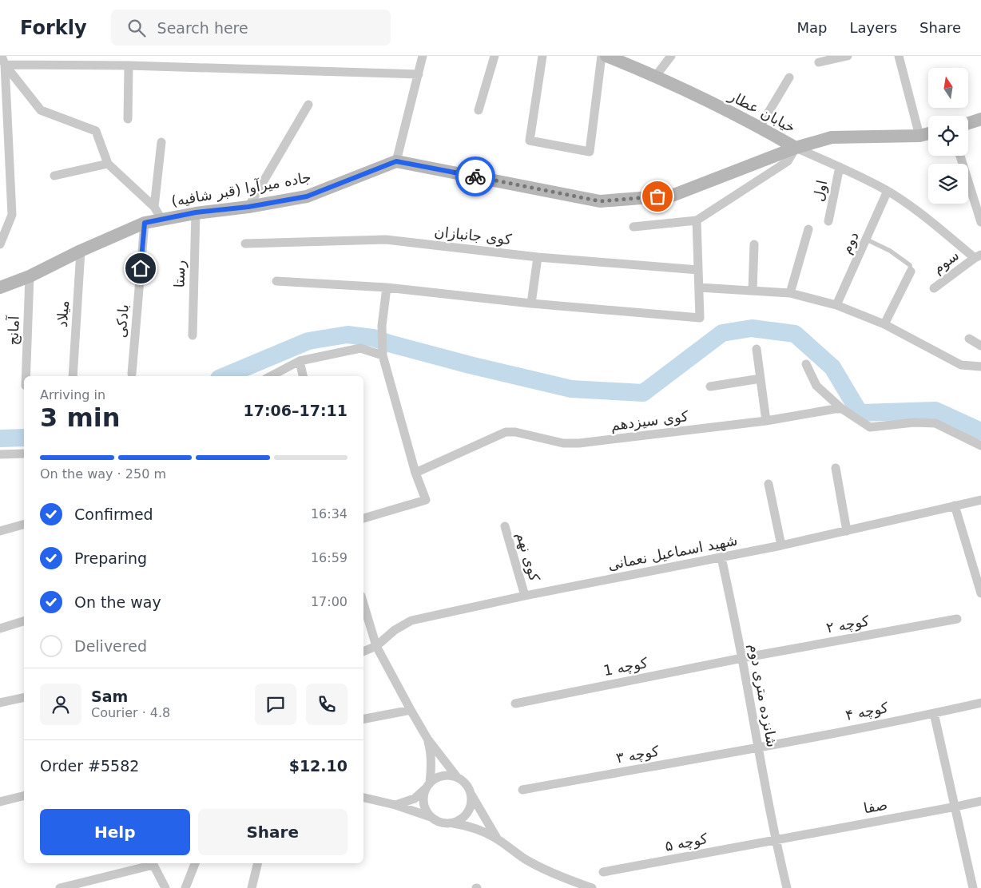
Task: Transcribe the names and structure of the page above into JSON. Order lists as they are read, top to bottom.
{
  "streets": {
    "street": [
      "خیابان عطار",
      "جاده میرآوا (قبر شافیه)",
      "اول",
      "کوی جانبازان",
      "دوم",
      "سوم",
      "رستا",
      "میلاد",
      "بادکی",
      "آمانج",
      "کوی سیزدهم",
      "شهید اسماعیل نعمانی",
      "کوی نهم",
      "کوچه ۲",
      "کوچه 1",
      "شانزده متری دوم",
      "کوچه ۴",
      "کوچه ۳",
      "صفا",
      "کوچه ۵"
    ]
  },
  "crossings": [
    ["جاده میرآوا (قبر شافیه)", "رستا"],
    ["جاده میرآوا (قبر شافیه)", "میلاد"],
    ["جاده میرآوا (قبر شافیه)", "بادکی"],
    ["جاده میرآوا (قبر شافیه)", "آمانج"],
    ["شهید اسماعیل نعمانی", "کوی نهم"],
    ["شهید اسماعیل نعمانی", "شانزده متری دوم"],
    ["کوچه ۲", "کوچه 1"],
    ["کوچه ۲", "شانزده متری دوم"],
    ["کوچه 1", "شانزده متری دوم"],
    ["شانزده متری دوم", "کوچه ۴"],
    ["شانزده متری دوم", "کوچه ۳"],
    ["شانزده متری دوم", "صفا"],
    ["شانزده متری دوم", "کوچه ۵"],
    ["کوچه ۴", "کوچه ۳"],
    ["صفا", "کوچه ۵"]
  ],
  "north": "top",
  "page": {
    "header": "Forkly",
    "search": "Search here",
    "nav": ["Map", "Layers", "Share"],
    "heading": ["3 min", "Arriving in", "17:06–17:11"],
    "panel": [
      "Sam",
      "Courier · 4.8",
      "Order #5582",
      "$12.10"
    ],
    "bar": "On the way · 250 m",
    "list": [
      ["Confirmed", "16:34"],
      ["Preparing", "16:59"],
      ["On the way", "17:00"],
      "Delivered"
    ],
    "buttons": ["Help", "Share"]
  }
}
